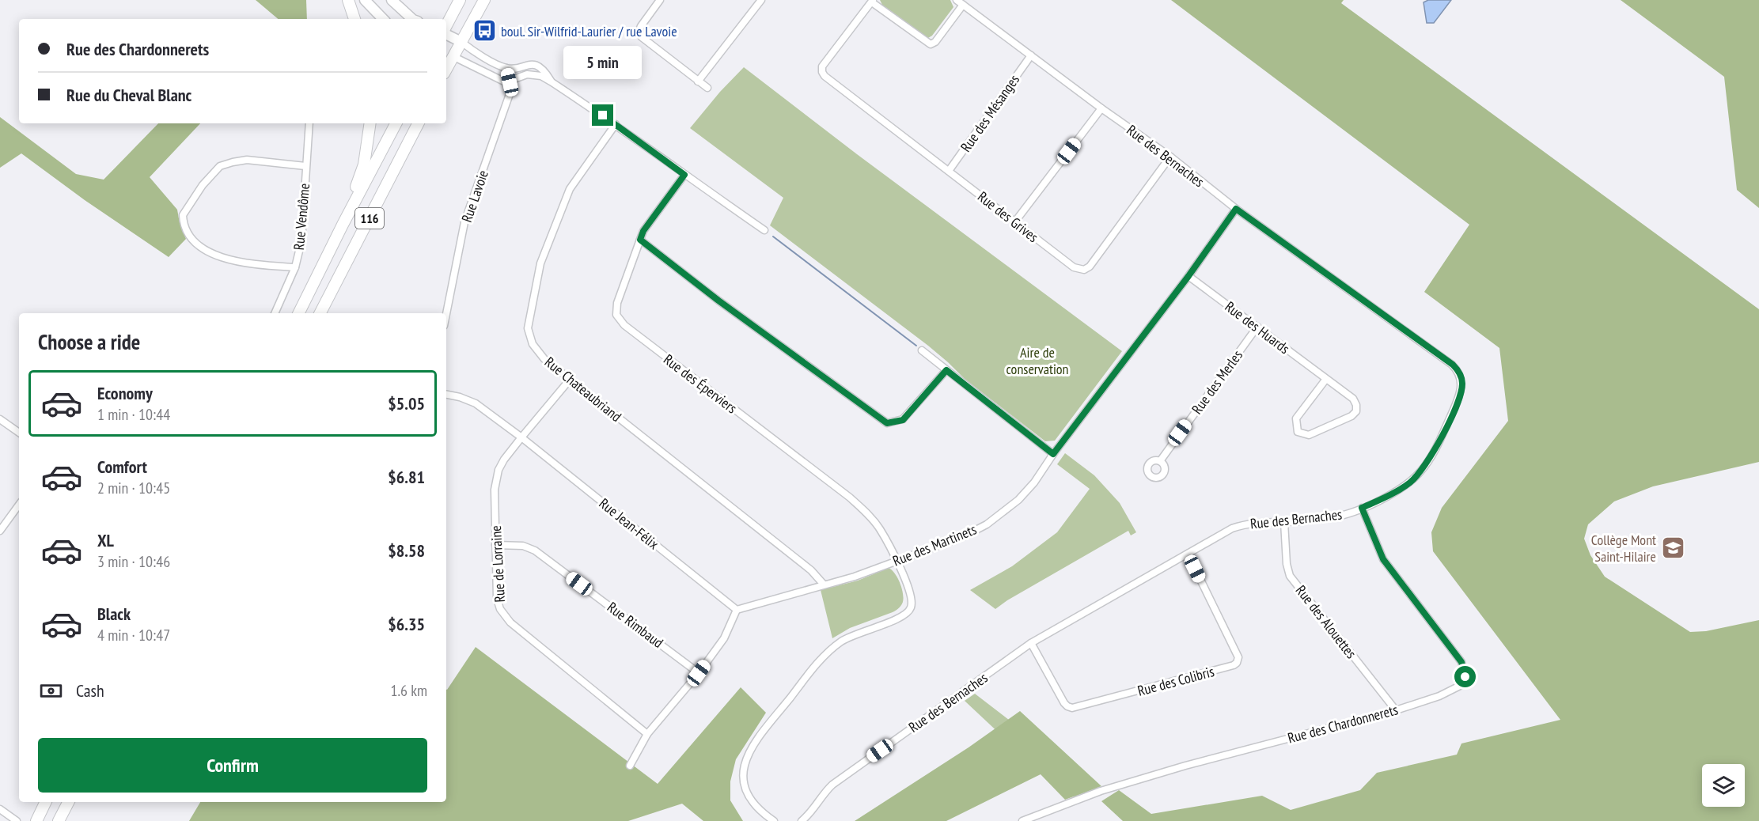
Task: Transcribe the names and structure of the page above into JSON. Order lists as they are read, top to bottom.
{
  "streets": {
    "main road": ["116"],
    "street": [
      "Rue des Mésanges",
      "Rue des Bernaches",
      "Rue Lavoie",
      "Rue Vendôme",
      "Rue des Grives",
      "Rue des Huards",
      "Rue des Merles",
      "Rue des Éperviers",
      "Rue Chateaubriand",
      "Rue Jean-Félix",
      "Rue des Martinets",
      "Rue de Lorraine",
      "Rue des Alouettes",
      "Rue Rimbaud",
      "Rue des Colibris",
      "Rue des Chardonnerets"
    ]
  },
  "crossings": [
    ["Rue des Mésanges", "Rue des Bernaches"],
    ["Rue des Mésanges", "Rue des Grives"],
    ["Rue des Bernaches", "Rue des Grives"],
    ["Rue des Bernaches", "Rue des Martinets"],
    ["Rue des Bernaches", "Rue des Alouettes"],
    ["Rue des Bernaches", "Rue des Colibris"],
    ["Rue des Bernaches", "Rue des Chardonnerets"],
    ["Rue des Huards", "Rue des Merles"],
    ["Rue des Huards", "Rue des Martinets"],
    ["Rue des Éperviers", "Rue des Martinets"],
    ["Rue Chateaubriand", "Rue des Martinets"],
    ["Rue Chateaubriand", "Rue de Lorraine"],
    ["Rue Jean-Félix", "Rue de Lorraine"],
    ["Rue de Lorraine", "Rue Rimbaud"],
    ["Rue des Alouettes", "Rue des Chardonnerets"]
  ],
  "parks": ["Aire de conservation"],
  "places": {
    "bus stop": ["boul. Sir-Wilfrid-Laurier / rue Lavoie"],
    "school or university": ["Collège Mont Saint-Hilaire"]
  },
  "page": {
    "banner": ["Rue des Chardonnerets", "Rue du Cheval Blanc"],
    "bubble": "5 min",
    "heading": "Choose a ride",
    "list": [
      {
        "name": "Economy",
        "note": "1 min · 10:44",
        "value": "$5.05"
      },
      {
        "name": "Comfort",
        "note": "2 min · 10:45",
        "value": "$6.81"
      },
      {
        "name": "XL",
        "note": "3 min · 10:46",
        "value": "$8.58"
      },
      {
        "name": "Black",
        "note": "4 min · 10:47",
        "value": "$6.35"
      }
    ],
    "pay": ["Cash", "1.6 km"],
    "buttons": "Confirm"
  }
}
